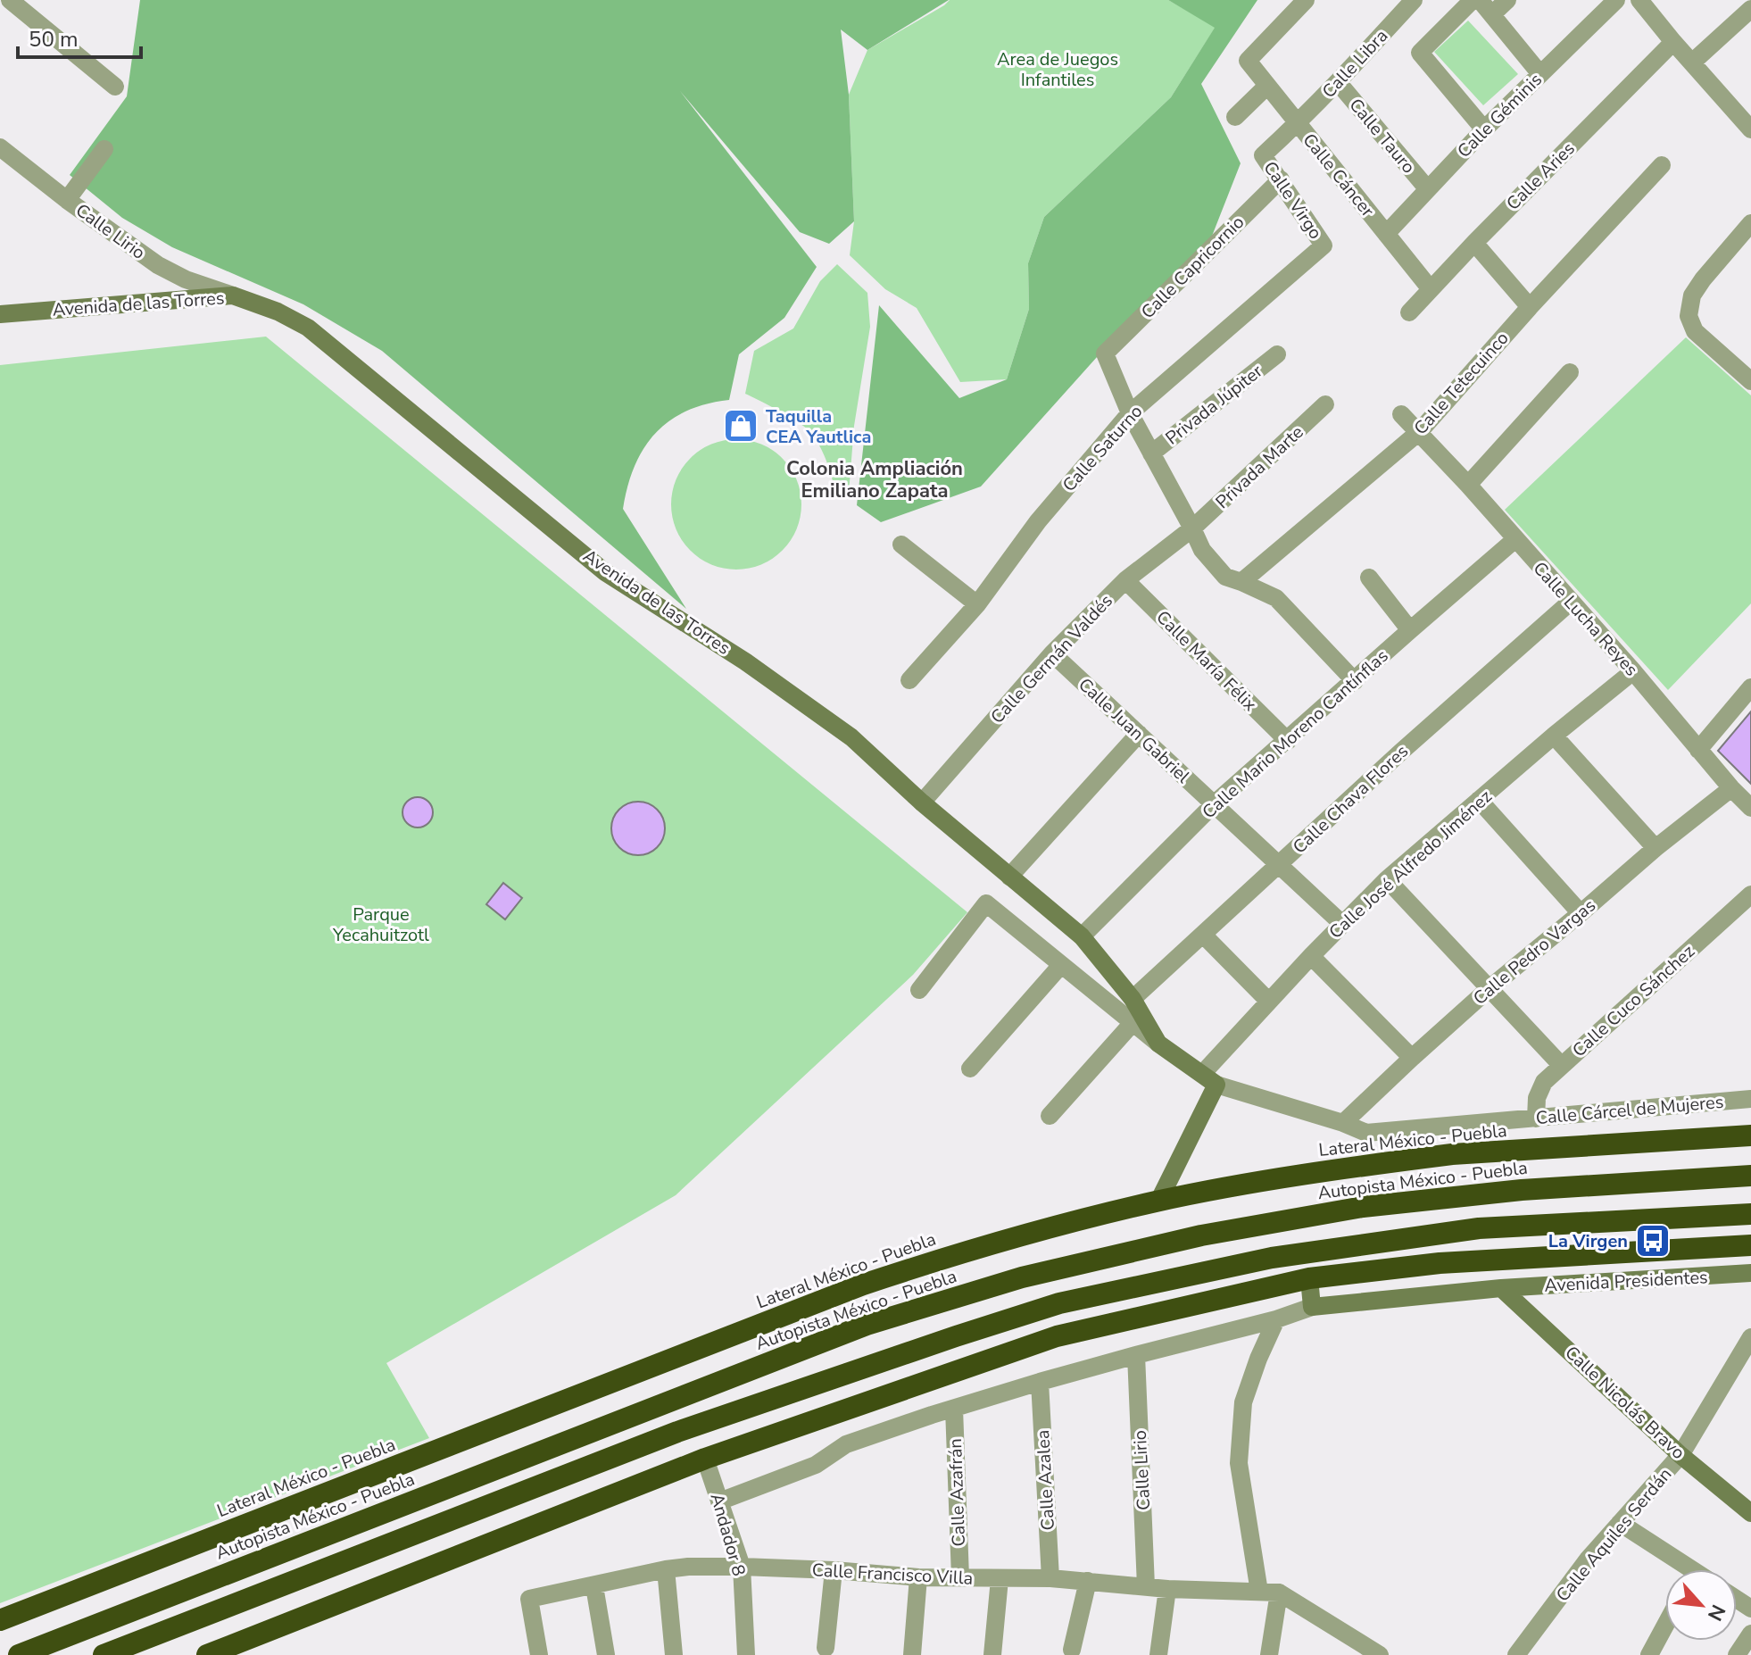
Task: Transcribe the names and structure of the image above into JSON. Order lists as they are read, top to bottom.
{
  "streets": {
    "highway": ["Lateral México - Puebla", "Autopista México - Puebla"],
    "street": [
      "Calle Libra",
      "Calle Géminis",
      "Calle Tauro",
      "Calle Cáncer",
      "Calle Aries",
      "Calle Virgo",
      "Calle Lirio",
      "Calle Capricornio",
      "Avenida de las Torres",
      "Calle Tetecuinco",
      "Privada Júpiter",
      "Calle Saturno",
      "Privada Marte",
      "Calle Lucha Reyes",
      "Calle Germán Valdés",
      "Calle María Félix",
      "Calle Juan Gabriel",
      "Calle Mario Moreno Cantínflas",
      "Calle Chava Flores",
      "Calle José Alfredo Jiménez",
      "Calle Pedro Vargas",
      "Calle Cuco Sánchez",
      "Calle Cárcel de Mujeres",
      "Avenida Presidentes",
      "Calle Nicolás Bravo",
      "Calle Azalea",
      "Calle Azafrán",
      "Andador 8",
      "Calle Aquiles Serdán",
      "Calle Francisco Villa"
    ]
  },
  "crossings": [
    ["Calle Libra", "Calle Tauro"],
    ["Calle Libra", "Calle Cáncer"],
    ["Calle Libra", "Calle Virgo"],
    ["Calle Géminis", "Calle Tauro"],
    ["Calle Géminis", "Calle Cáncer"],
    ["Calle Cáncer", "Calle Aries"],
    ["Calle Virgo", "Calle Capricornio"],
    ["Calle Virgo", "Calle Saturno"],
    ["Calle Lirio", "Avenida de las Torres"],
    ["Calle Lirio", "Calle Francisco Villa"],
    ["Calle Capricornio", "Calle Saturno"],
    ["Avenida de las Torres", "Calle Germán Valdés"],
    ["Avenida de las Torres", "Calle Mario Moreno Cantínflas"],
    ["Avenida de las Torres", "Calle Chava Flores"],
    ["Avenida de las Torres", "Calle José Alfredo Jiménez"],
    ["Avenida de las Torres", "Calle Cárcel de Mujeres"],
    ["Calle Tetecuinco", "Calle Lucha Reyes"],
    ["Privada Marte", "Calle Germán Valdés"],
    ["Calle Lucha Reyes", "Calle Mario Moreno Cantínflas"],
    ["Calle Lucha Reyes", "Calle Chava Flores"],
    ["Calle Lucha Reyes", "Calle José Alfredo Jiménez"],
    ["Calle Lucha Reyes", "Calle Pedro Vargas"],
    ["Calle Germán Valdés", "Calle María Félix"],
    ["Calle Germán Valdés", "Calle Juan Gabriel"],
    ["Calle María Félix", "Calle Mario Moreno Cantínflas"],
    ["Calle Juan Gabriel", "Calle Mario Moreno Cantínflas"],
    ["Calle Juan Gabriel", "Calle Chava Flores"],
    ["Calle Juan Gabriel", "Calle José Alfredo Jiménez"],
    ["Calle José Alfredo Jiménez", "Calle Cárcel de Mujeres"],
    ["Calle Pedro Vargas", "Calle Cárcel de Mujeres"],
    ["Calle Cuco Sánchez", "Calle Cárcel de Mujeres"],
    ["Avenida Presidentes", "Calle Nicolás Bravo"],
    ["Calle Nicolás Bravo", "Calle Aquiles Serdán"],
    ["Calle Azalea", "Calle Francisco Villa"],
    ["Calle Azafrán", "Calle Francisco Villa"],
    ["Andador 8", "Calle Francisco Villa"]
  ],
  "districts": ["Colonia Ampliación Emiliano Zapata"],
  "parks": ["Area de Juegos Infantiles", "Parque Yecahuitzotl"],
  "places": {
    "shop": ["Taquilla CEA Yautlica"],
    "bus stop": ["La Virgen"]
  },
  "scale_bar": "50 m",
  "north": "bottom right"
}
